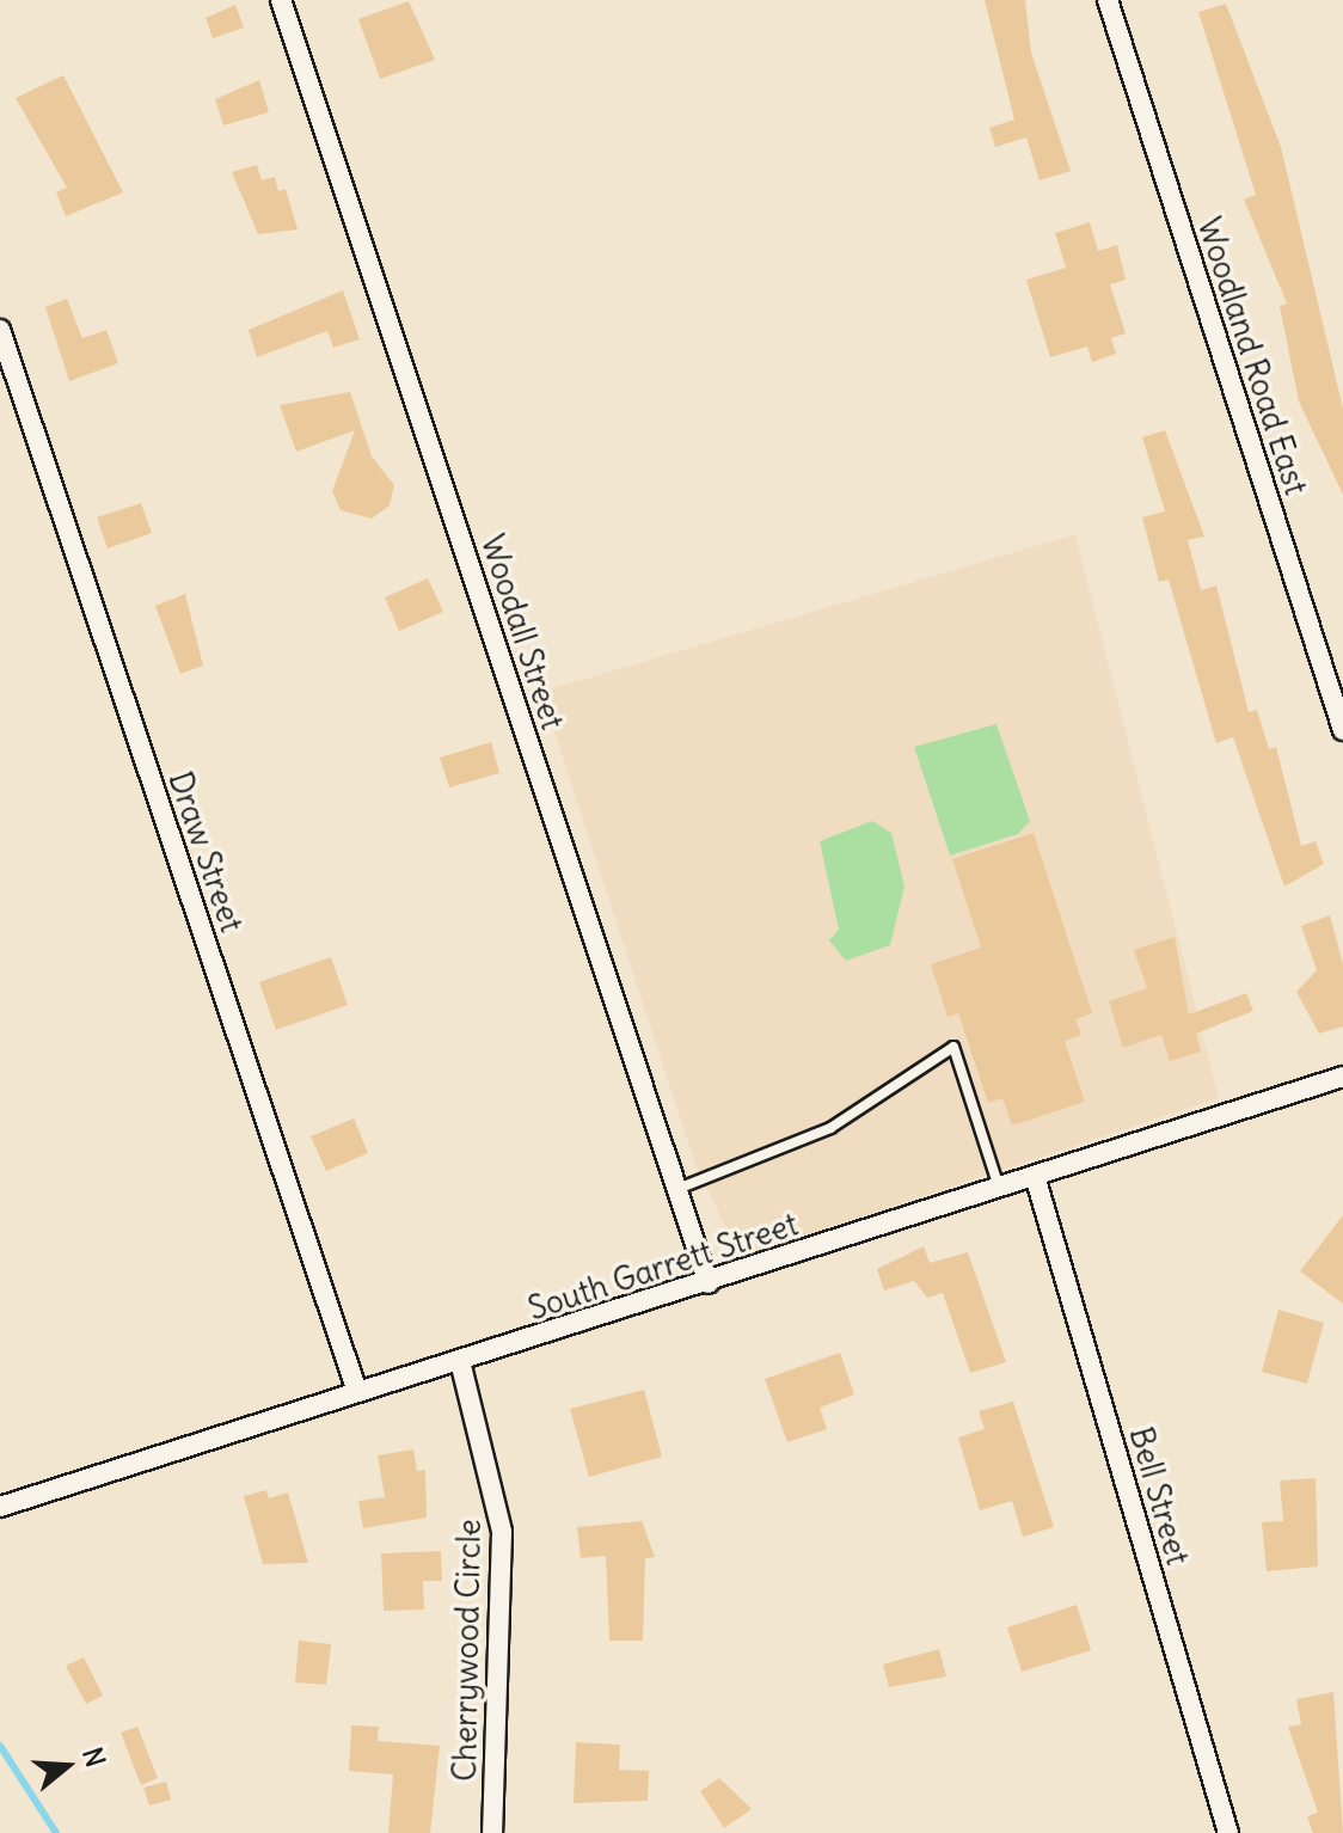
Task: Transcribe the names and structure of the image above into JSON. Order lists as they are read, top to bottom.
{
  "streets": {
    "street": [
      "Woodland Road East",
      "Woodall Street",
      "Draw Street",
      "South Garrett Street",
      "Bell Street",
      "Cherrywood Circle"
    ]
  },
  "crossings": [
    ["Woodall Street", "South Garrett Street"],
    ["Draw Street", "South Garrett Street"],
    ["South Garrett Street", "Bell Street"],
    ["South Garrett Street", "Cherrywood Circle"]
  ],
  "north": "right"
}
